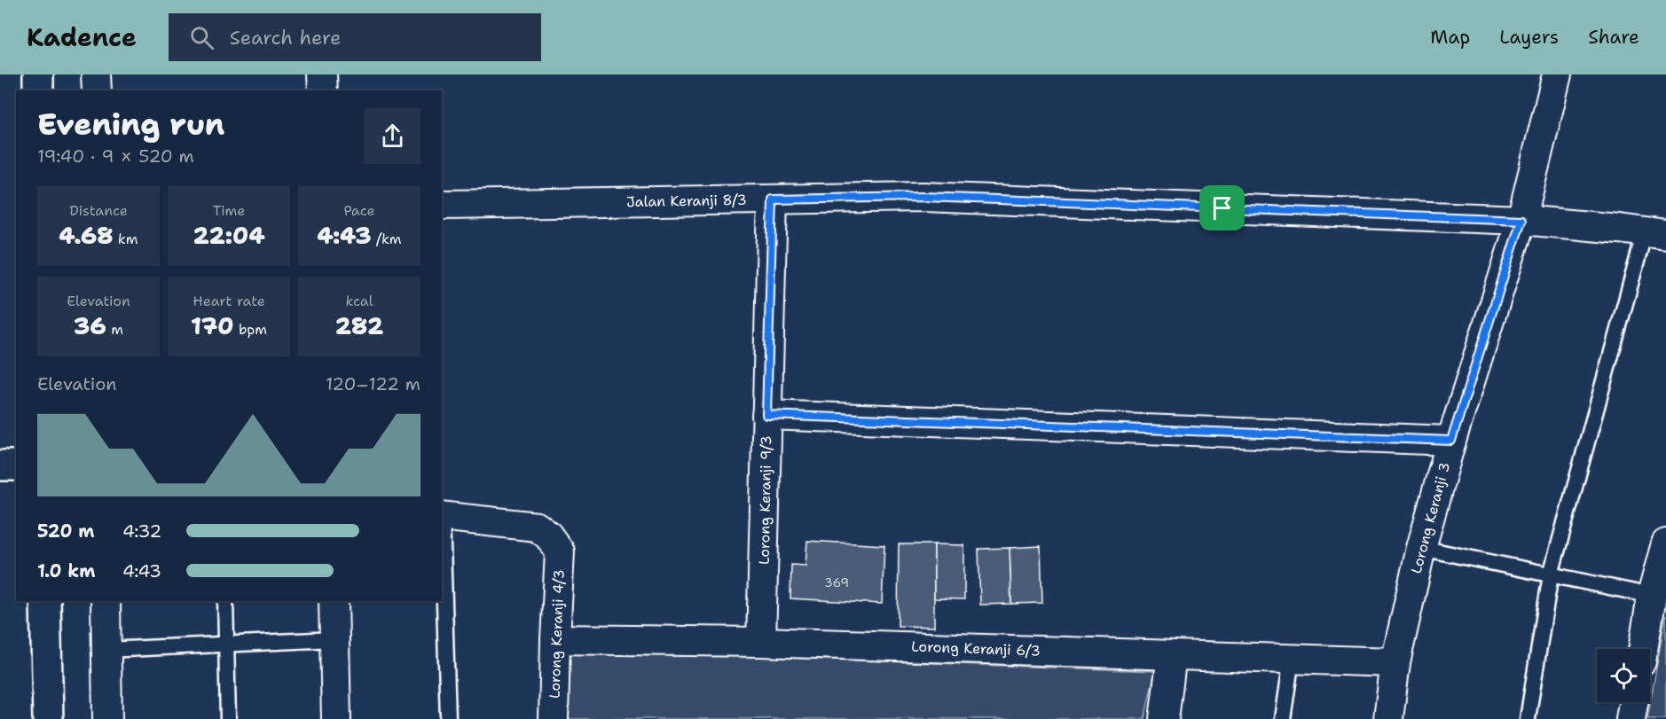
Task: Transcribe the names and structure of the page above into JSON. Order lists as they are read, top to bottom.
{
  "streets": {
    "street": [
      "Jalan Keranji 8/3",
      "Lorong Keranji 9/3",
      "Lorong Keranji 3",
      "Lorong Keranji 4/3",
      "Lorong Keranji 6/3"
    ]
  },
  "crossings": [
    ["Jalan Keranji 8/3", "Lorong Keranji 9/3"],
    ["Jalan Keranji 8/3", "Lorong Keranji 3"],
    ["Lorong Keranji 9/3", "Lorong Keranji 6/3"],
    ["Lorong Keranji 3", "Lorong Keranji 6/3"],
    ["Lorong Keranji 4/3", "Lorong Keranji 6/3"]
  ],
  "house_numbers": ["369"],
  "page": {
    "header": "Kadence",
    "search": "Search here",
    "nav": ["Map", "Layers", "Share"],
    "heading": ["Evening run", "19:40 · 9 × 520 m"],
    "stats": [
      ["Distance", "4.68 km"],
      ["Time", "22:04"],
      ["Pace", "4:43 /km"],
      ["Elevation", "36 m"],
      ["Heart rate", "170 bpm"],
      ["kcal", "282"]
    ],
    "chart": ["Elevation", "120–122 m"],
    "list": [
      {
        "name": "520 m",
        "note": "4:32"
      },
      {
        "name": "1.0 km",
        "note": "4:43"
      }
    ]
  }
}
